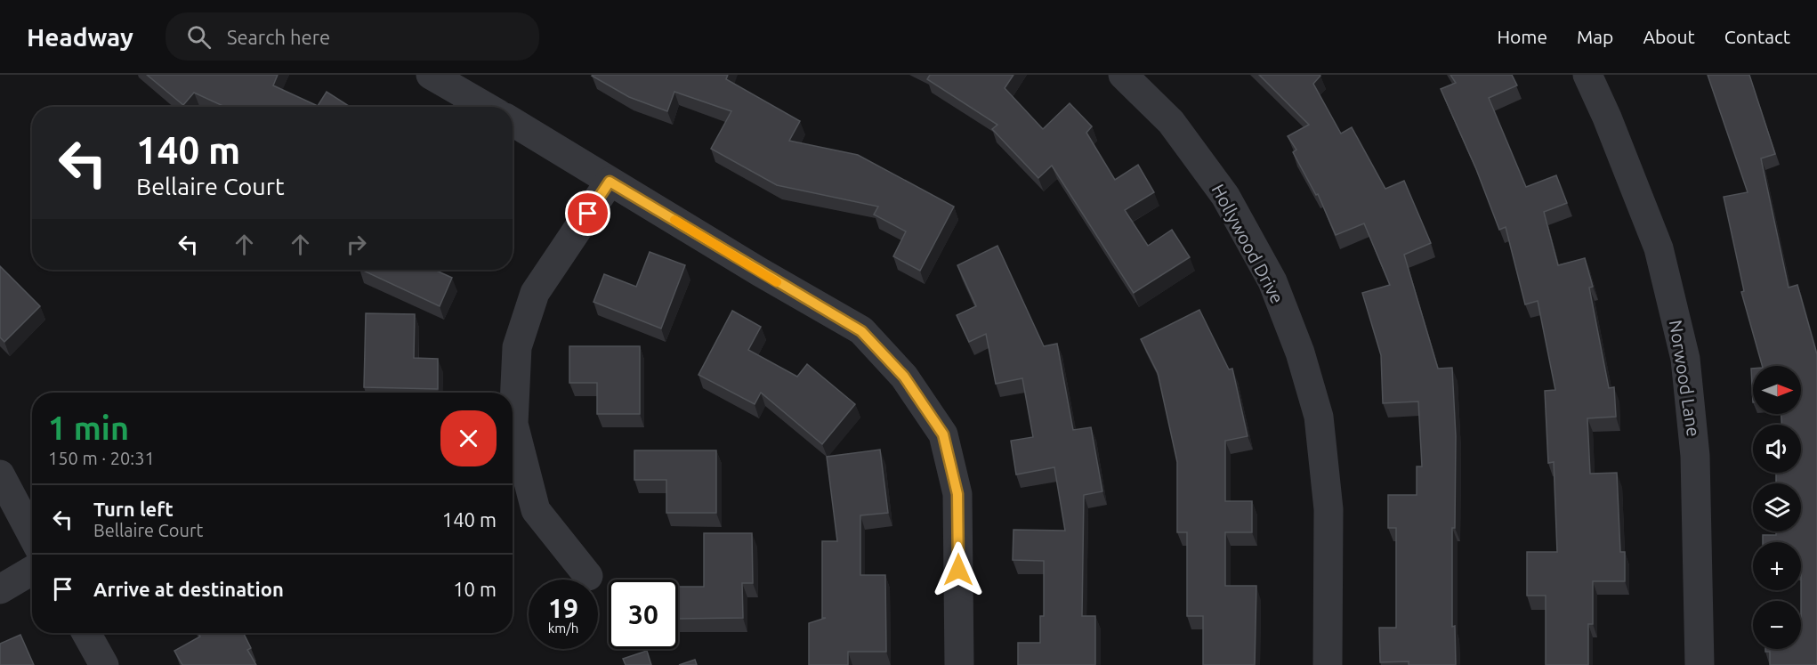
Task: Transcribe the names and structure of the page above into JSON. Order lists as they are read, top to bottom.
{
  "streets": {
    "street": ["Hollywood Drive", "Norwood Lane"]
  },
  "north": "right",
  "page": {
    "header": "Headway",
    "search": "Search here",
    "nav": [
      "Home",
      "Map",
      "About",
      "Contact"
    ],
    "turn": ["140 m", "Bellaire Court"],
    "map_buttons": ["+", "−"],
    "heading": ["1 min", "150 m · 20:31"],
    "list": [
      {
        "name": "Turn left",
        "note": "Bellaire Court",
        "value": "140 m"
      },
      {
        "name": "Arrive at destination",
        "value": "10 m"
      }
    ],
    "speed": "19 km/h",
    "limit": "30"
  }
}
